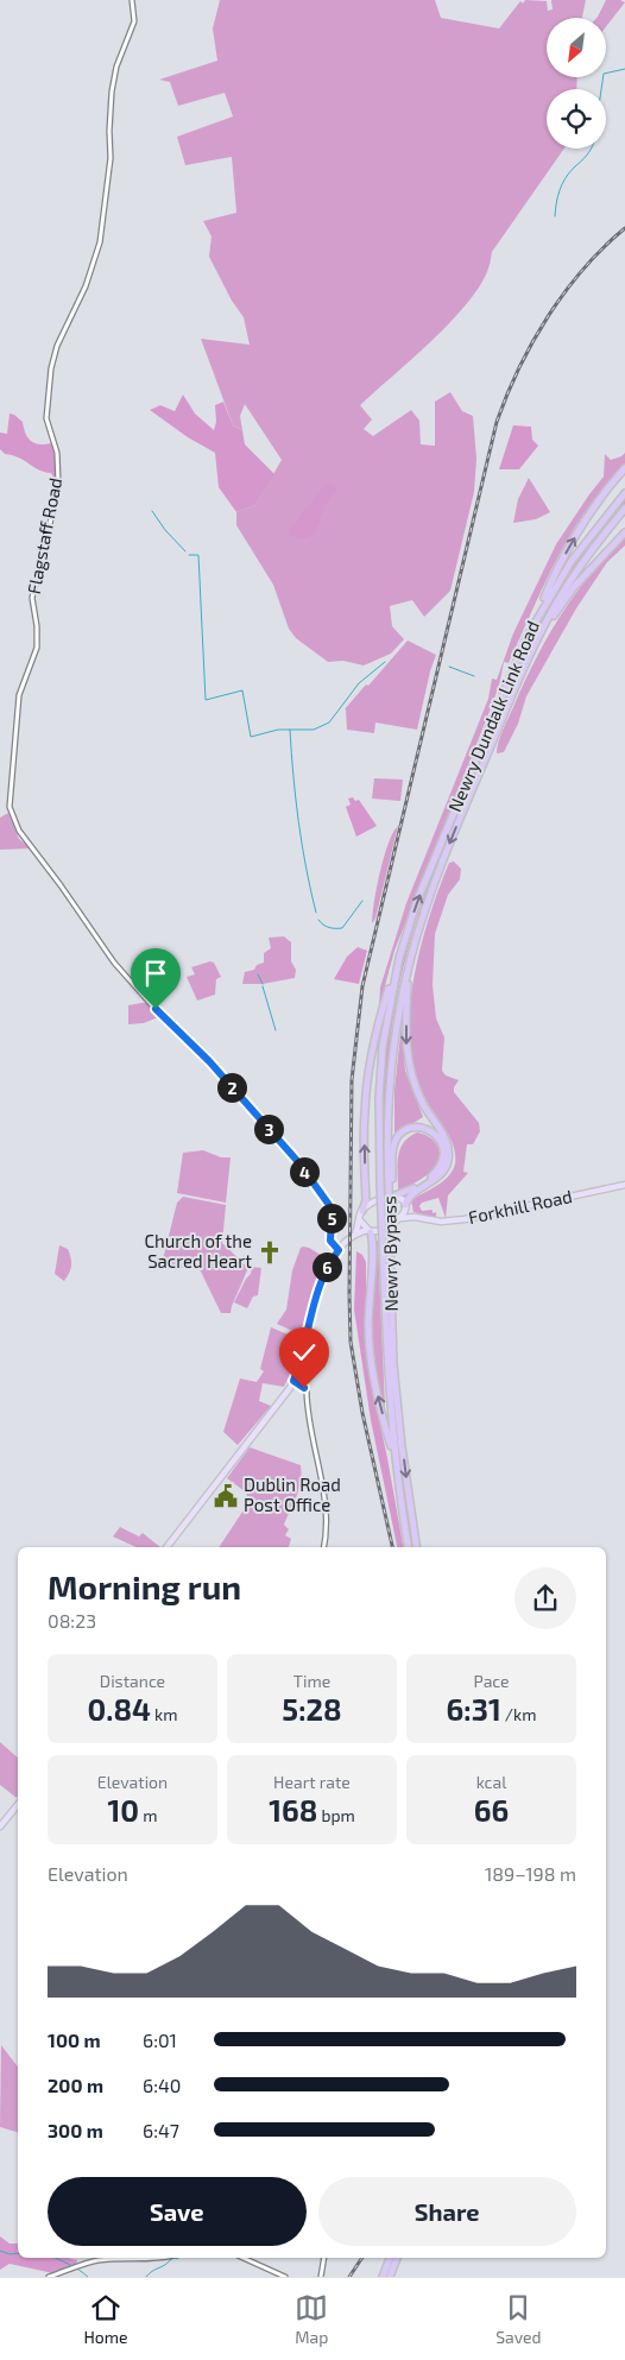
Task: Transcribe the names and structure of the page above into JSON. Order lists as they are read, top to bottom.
{
  "streets": {
    "highway": ["Newry Dundalk Link Road", "Newry Bypass"],
    "main road": ["Forkhill Road"],
    "street": ["Flagstaff Road"]
  },
  "crossings": [
    ["Newry Dundalk Link Road", "Newry Bypass"]
  ],
  "places": {
    "church": ["Church of the Sacred Heart"],
    "public building": ["Dublin Road Post Office"]
  },
  "north": "bottom left",
  "page": {
    "pins": [
      "2",
      "3",
      "4",
      "5",
      "6"
    ],
    "heading": ["Morning run", "08:23"],
    "stats": [
      ["Distance", "0.84 km"],
      ["Time", "5:28"],
      ["Pace", "6:31 /km"],
      ["Elevation", "10 m"],
      ["Heart rate", "168 bpm"],
      ["kcal", "66"]
    ],
    "chart": ["Elevation", "189–198 m"],
    "list": [
      {
        "name": "100 m",
        "note": "6:01"
      },
      {
        "name": "200 m",
        "note": "6:40"
      },
      {
        "name": "300 m",
        "note": "6:47"
      }
    ],
    "buttons": ["Save", "Share"],
    "tabs": ["Home", "Map", "Saved"]
  }
}
